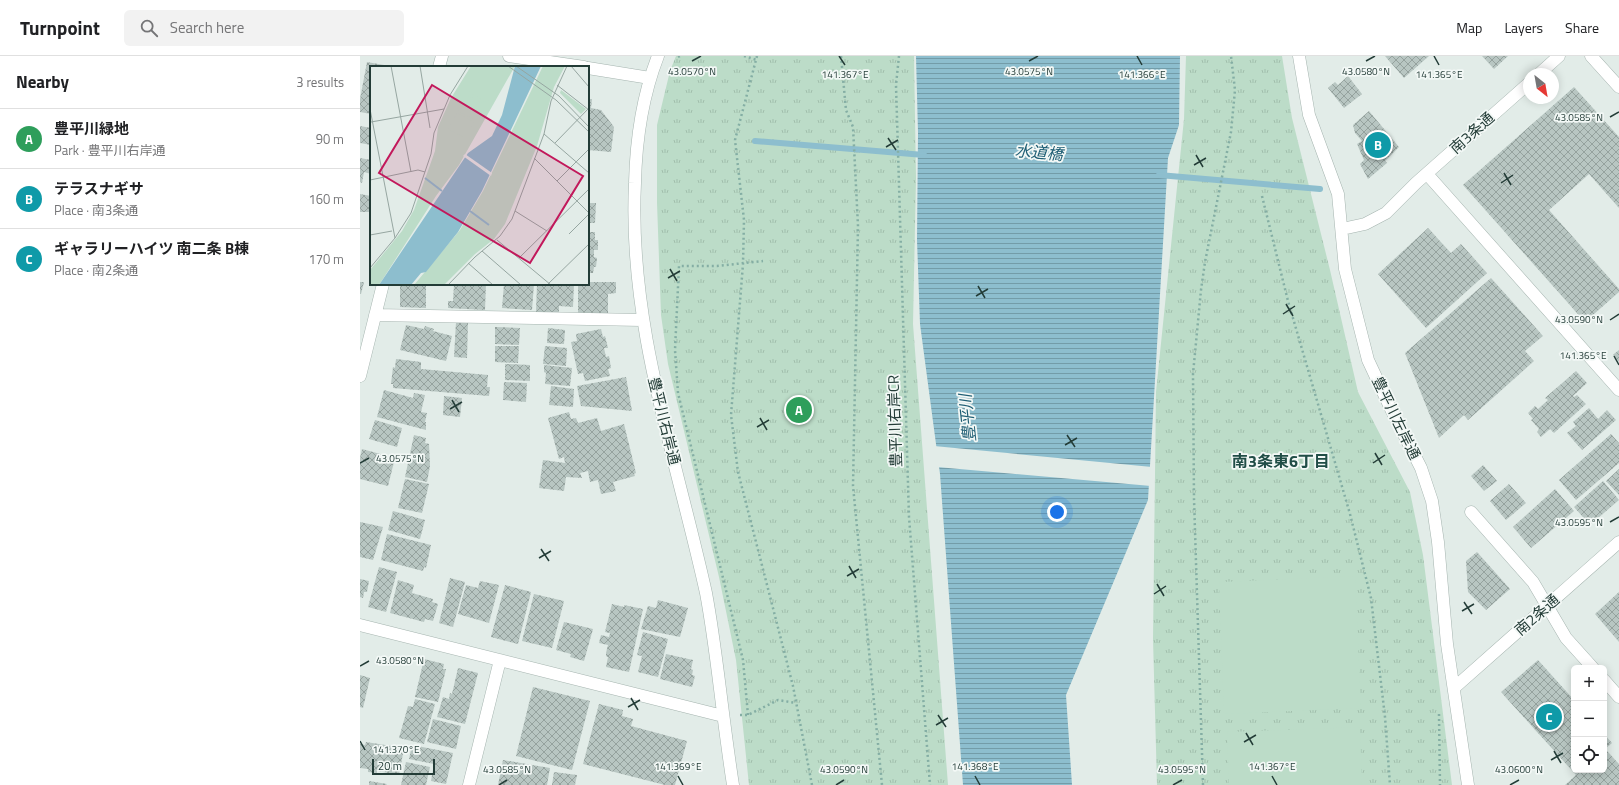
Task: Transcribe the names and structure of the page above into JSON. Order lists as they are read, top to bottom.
{
  "streets": {
    "street": [
      "南3条通",
      "豊平川左岸通",
      "豊平川右岸通",
      "南2条通"
    ],
    "path": ["豊平川右岸CR"]
  },
  "crossings": [
    ["南3条通", "豊平川左岸通"],
    ["豊平川左岸通", "南2条通"]
  ],
  "districts": ["南3条東6丁目"],
  "water": ["水道橋", "豊平川"],
  "scale_bar": "20 m",
  "north": "bottom right",
  "page": {
    "header": "Turnpoint",
    "search": "Search here",
    "nav": ["Map", "Layers", "Share"],
    "heading": ["Nearby", "3 results"],
    "list": [
      {
        "mark": "A",
        "name": "豊平川緑地",
        "note": "Park · 豊平川右岸通",
        "value": "90 m"
      },
      {
        "mark": "B",
        "name": "テラスナギサ",
        "note": "Place · 南3条通",
        "value": "160 m"
      },
      {
        "mark": "C",
        "name": "ギャラリーハイツ 南二条 B棟",
        "note": "Place · 南2条通",
        "value": "170 m"
      }
    ],
    "pins": ["B", "A", "C"],
    "map_buttons": ["+", "−"],
    "scale": "20 m"
  },
  "coordinates": [
    "43.0575°N",
    "43.0580°N",
    "43.0570°N",
    "141.365°E",
    "141.367°E",
    "141.366°E",
    "43.0585°N",
    "43.0590°N",
    "43.0595°N",
    "141.370°E",
    "141.369°E",
    "141.368°E",
    "43.0600°N"
  ]
}
